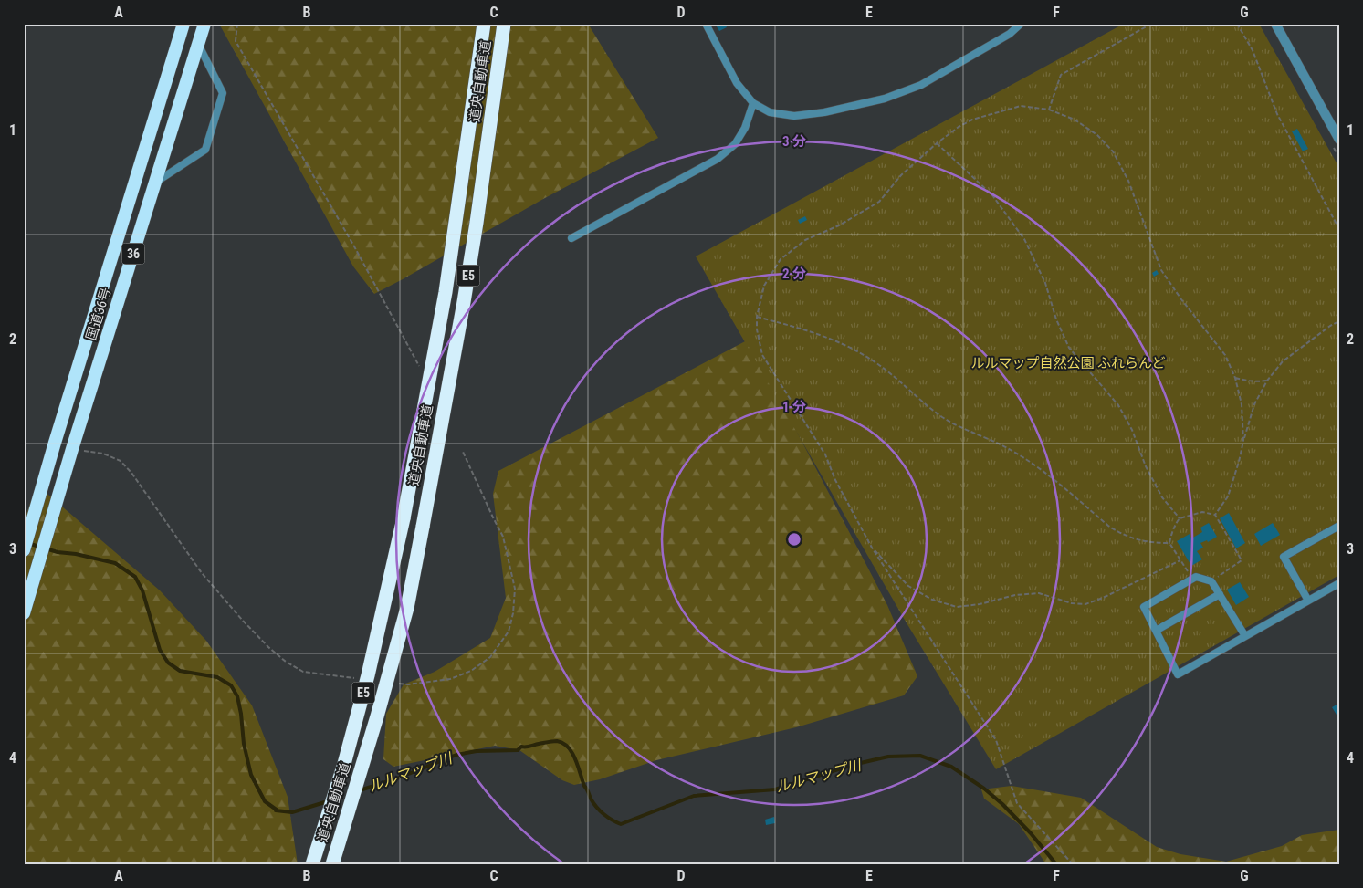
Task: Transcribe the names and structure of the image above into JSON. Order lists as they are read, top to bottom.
{
  "streets": {
    "highway": [
      "道央自動車道",
      "36",
      "E5",
      "国道36号"
    ]
  },
  "water": ["ルルマップ川"],
  "parks": ["ルルマップ自然公園 ふれらんど"],
  "grid": {
    "columns": [
      "A",
      "B",
      "C",
      "D",
      "E",
      "F",
      "G"
    ],
    "rows": [
      "1",
      "2",
      "3",
      "4"
    ]
  },
  "rings": ["3 分", "2 分", "1 分"]
}
